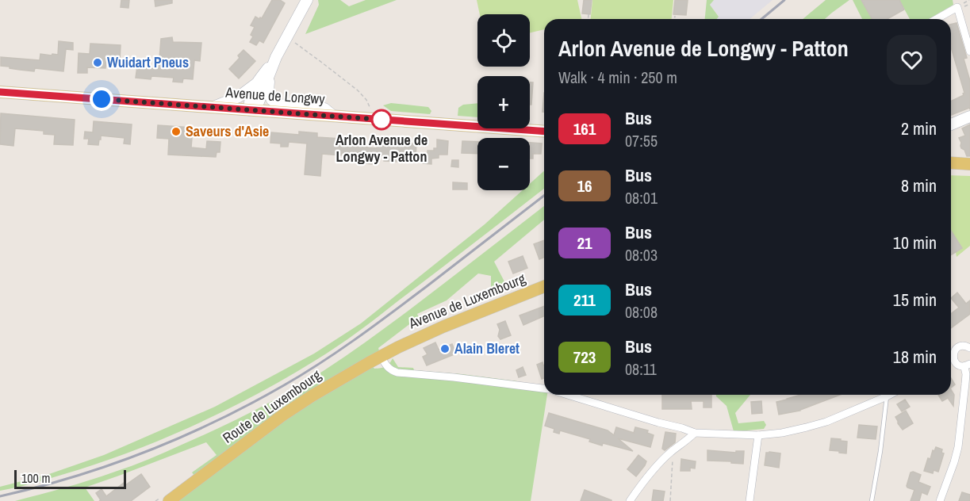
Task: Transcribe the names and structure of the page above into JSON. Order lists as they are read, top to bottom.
{
  "streets": {
    "main road": ["Avenue de Longwy", "Avenue de Luxembourg", "Route de Luxembourg"]
  },
  "crossings": [
    ["Avenue de Luxembourg", "Route de Luxembourg"]
  ],
  "places": [
    "Wuidart Pneus",
    "Arlon Avenue de Longwy - Patton",
    "Saveurs d'Asie",
    "Alain Bleret"
  ],
  "lines": ["bus line 161"],
  "scale_bar": "100 m",
  "page": {
    "map_buttons": ["+", "−"],
    "heading": ["Arlon Avenue de Longwy - Patton", "Walk · 4 min · 250 m"],
    "list": [
      {
        "mark": "161",
        "name": "Bus",
        "note": "07:55",
        "value": "2 min"
      },
      {
        "mark": "16",
        "name": "Bus",
        "note": "08:01",
        "value": "8 min"
      },
      {
        "mark": "21",
        "name": "Bus",
        "note": "08:03",
        "value": "10 min"
      },
      {
        "mark": "211",
        "name": "Bus",
        "note": "08:08",
        "value": "15 min"
      },
      {
        "mark": "723",
        "name": "Bus",
        "note": "08:11",
        "value": "18 min"
      }
    ],
    "scale": "100 m"
  }
}
